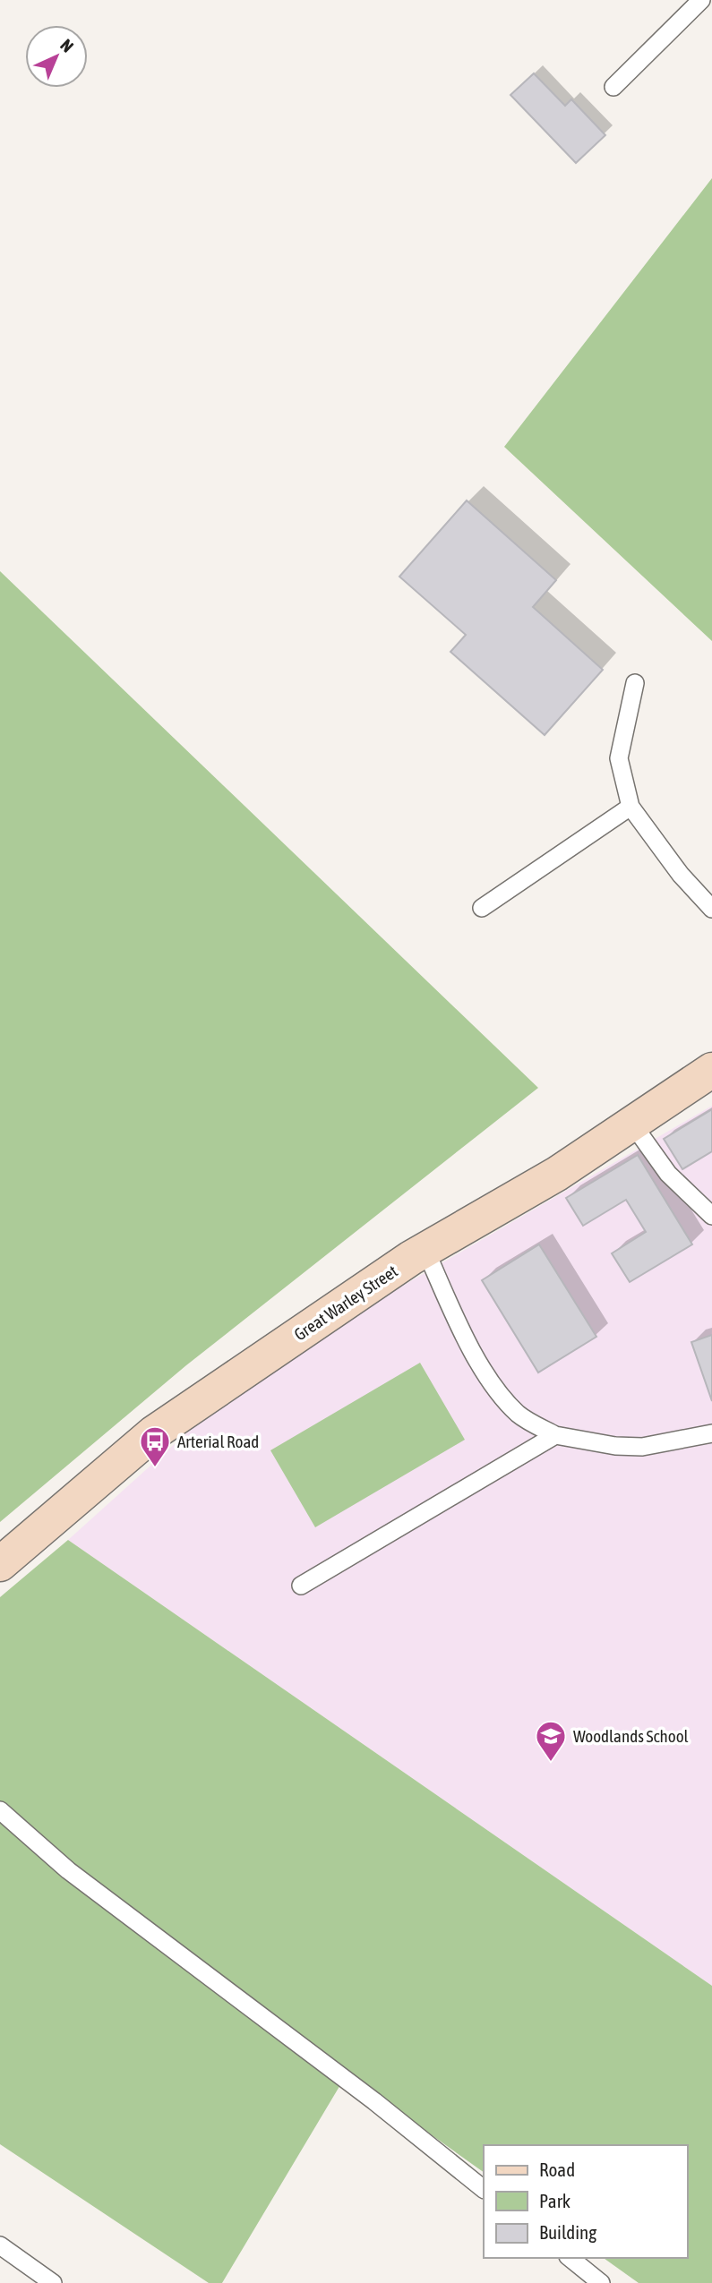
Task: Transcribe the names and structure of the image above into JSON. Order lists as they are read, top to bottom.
{
  "streets": {
    "main road": ["Great Warley Street"]
  },
  "places": {
    "bus stop": ["Arterial Road"],
    "school or university": ["Woodlands School"]
  },
  "legend": ["Road", "Park", "Building"],
  "north": "top right"
}
